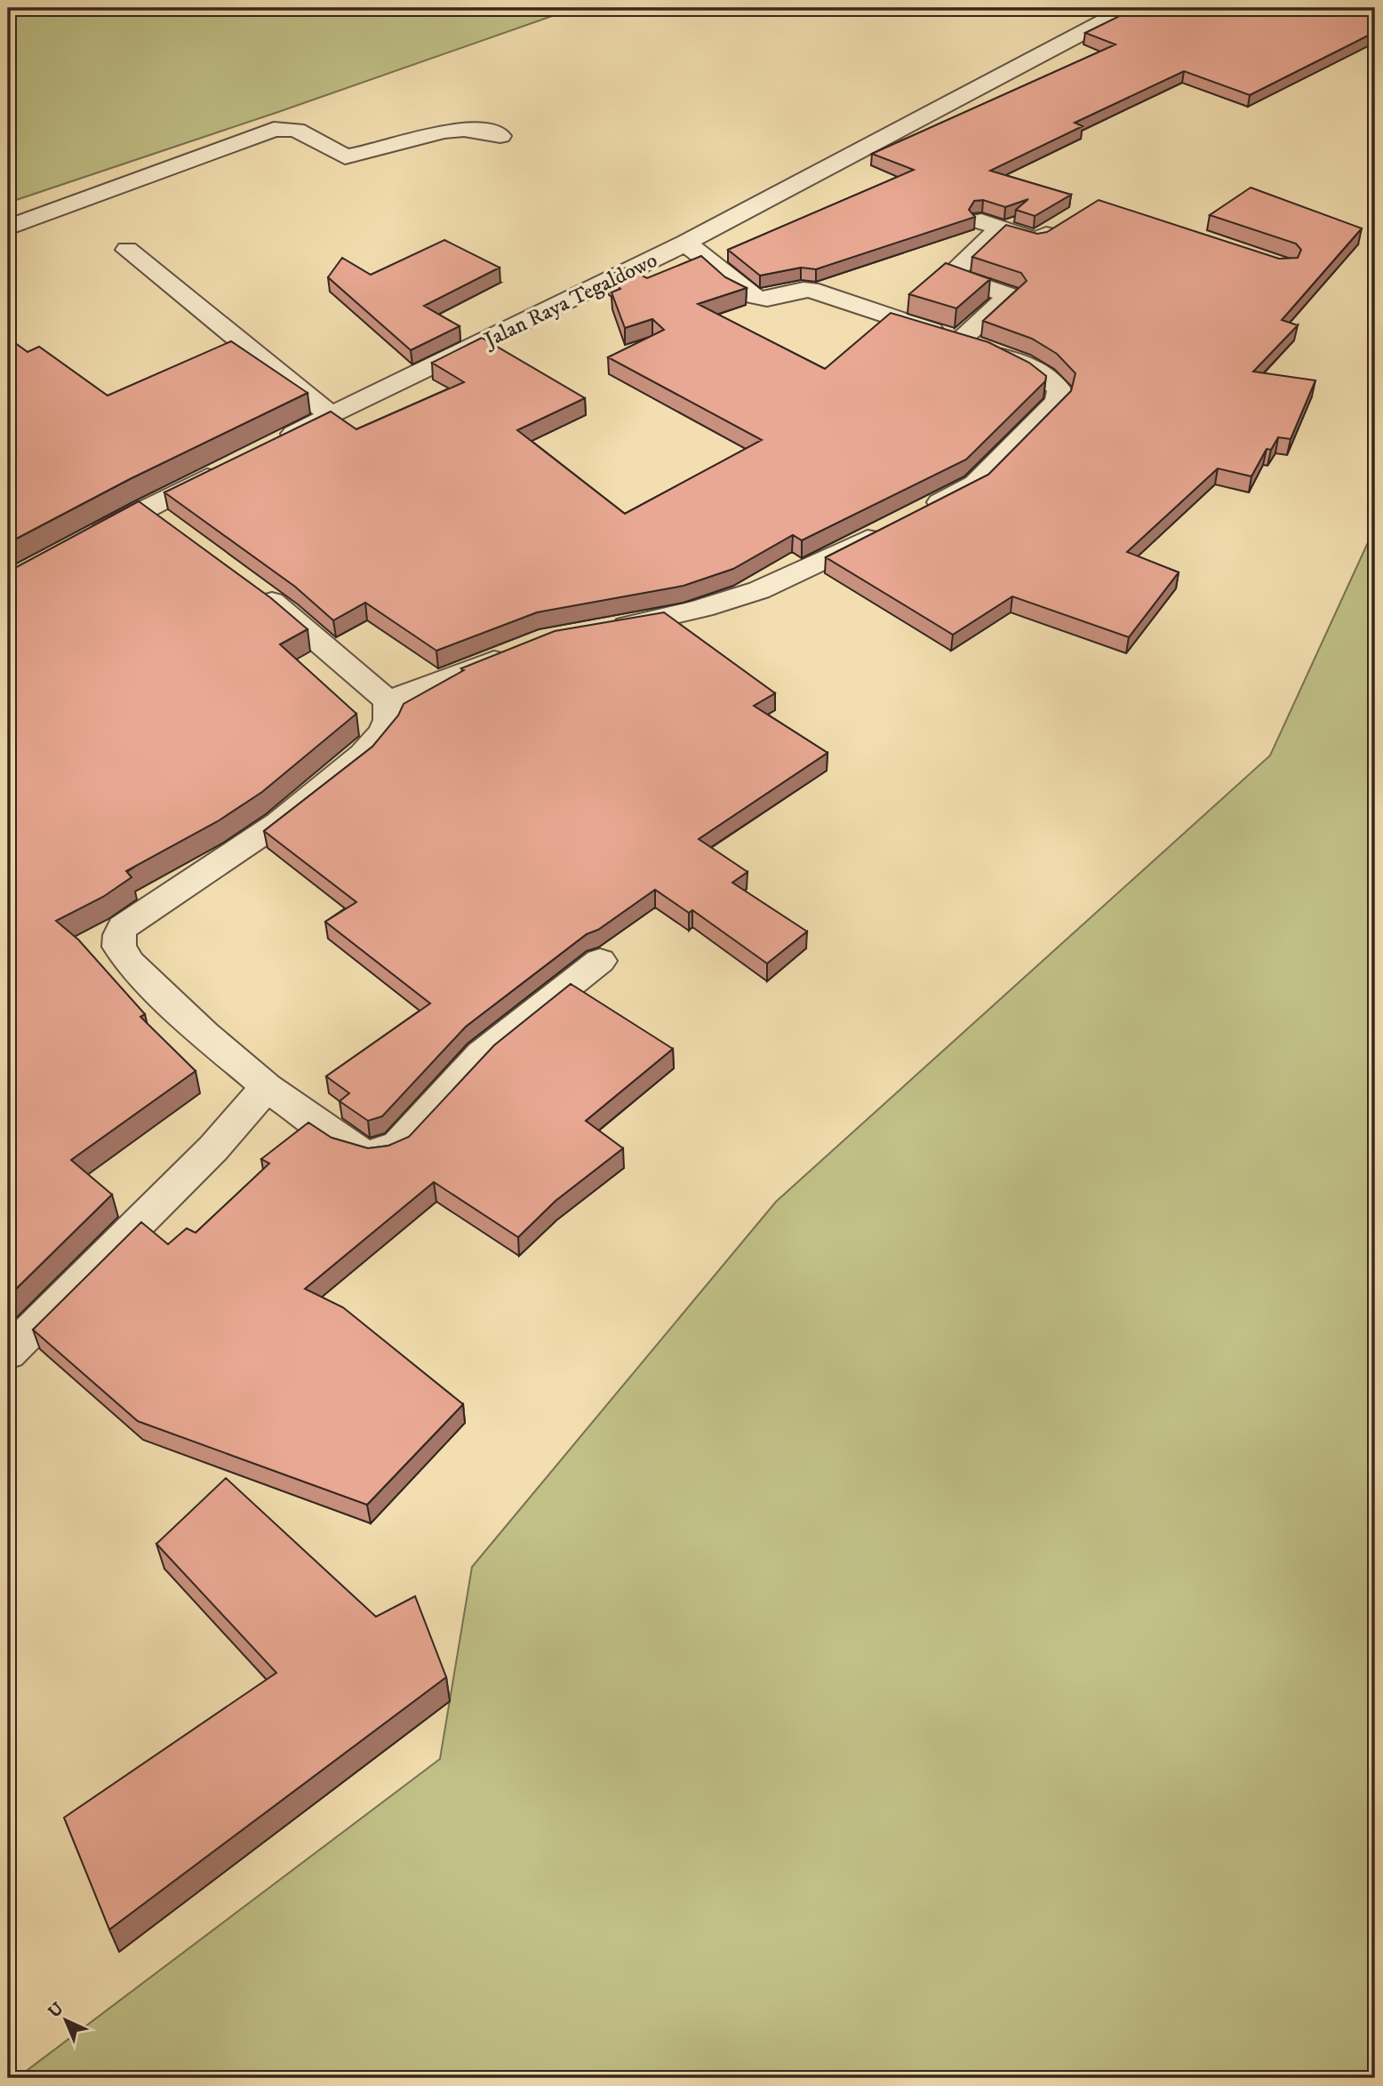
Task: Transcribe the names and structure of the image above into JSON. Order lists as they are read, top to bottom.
{
  "streets": {
    "street": ["Jalan Raya Tegaldowo"]
  },
  "north": "top left"
}
